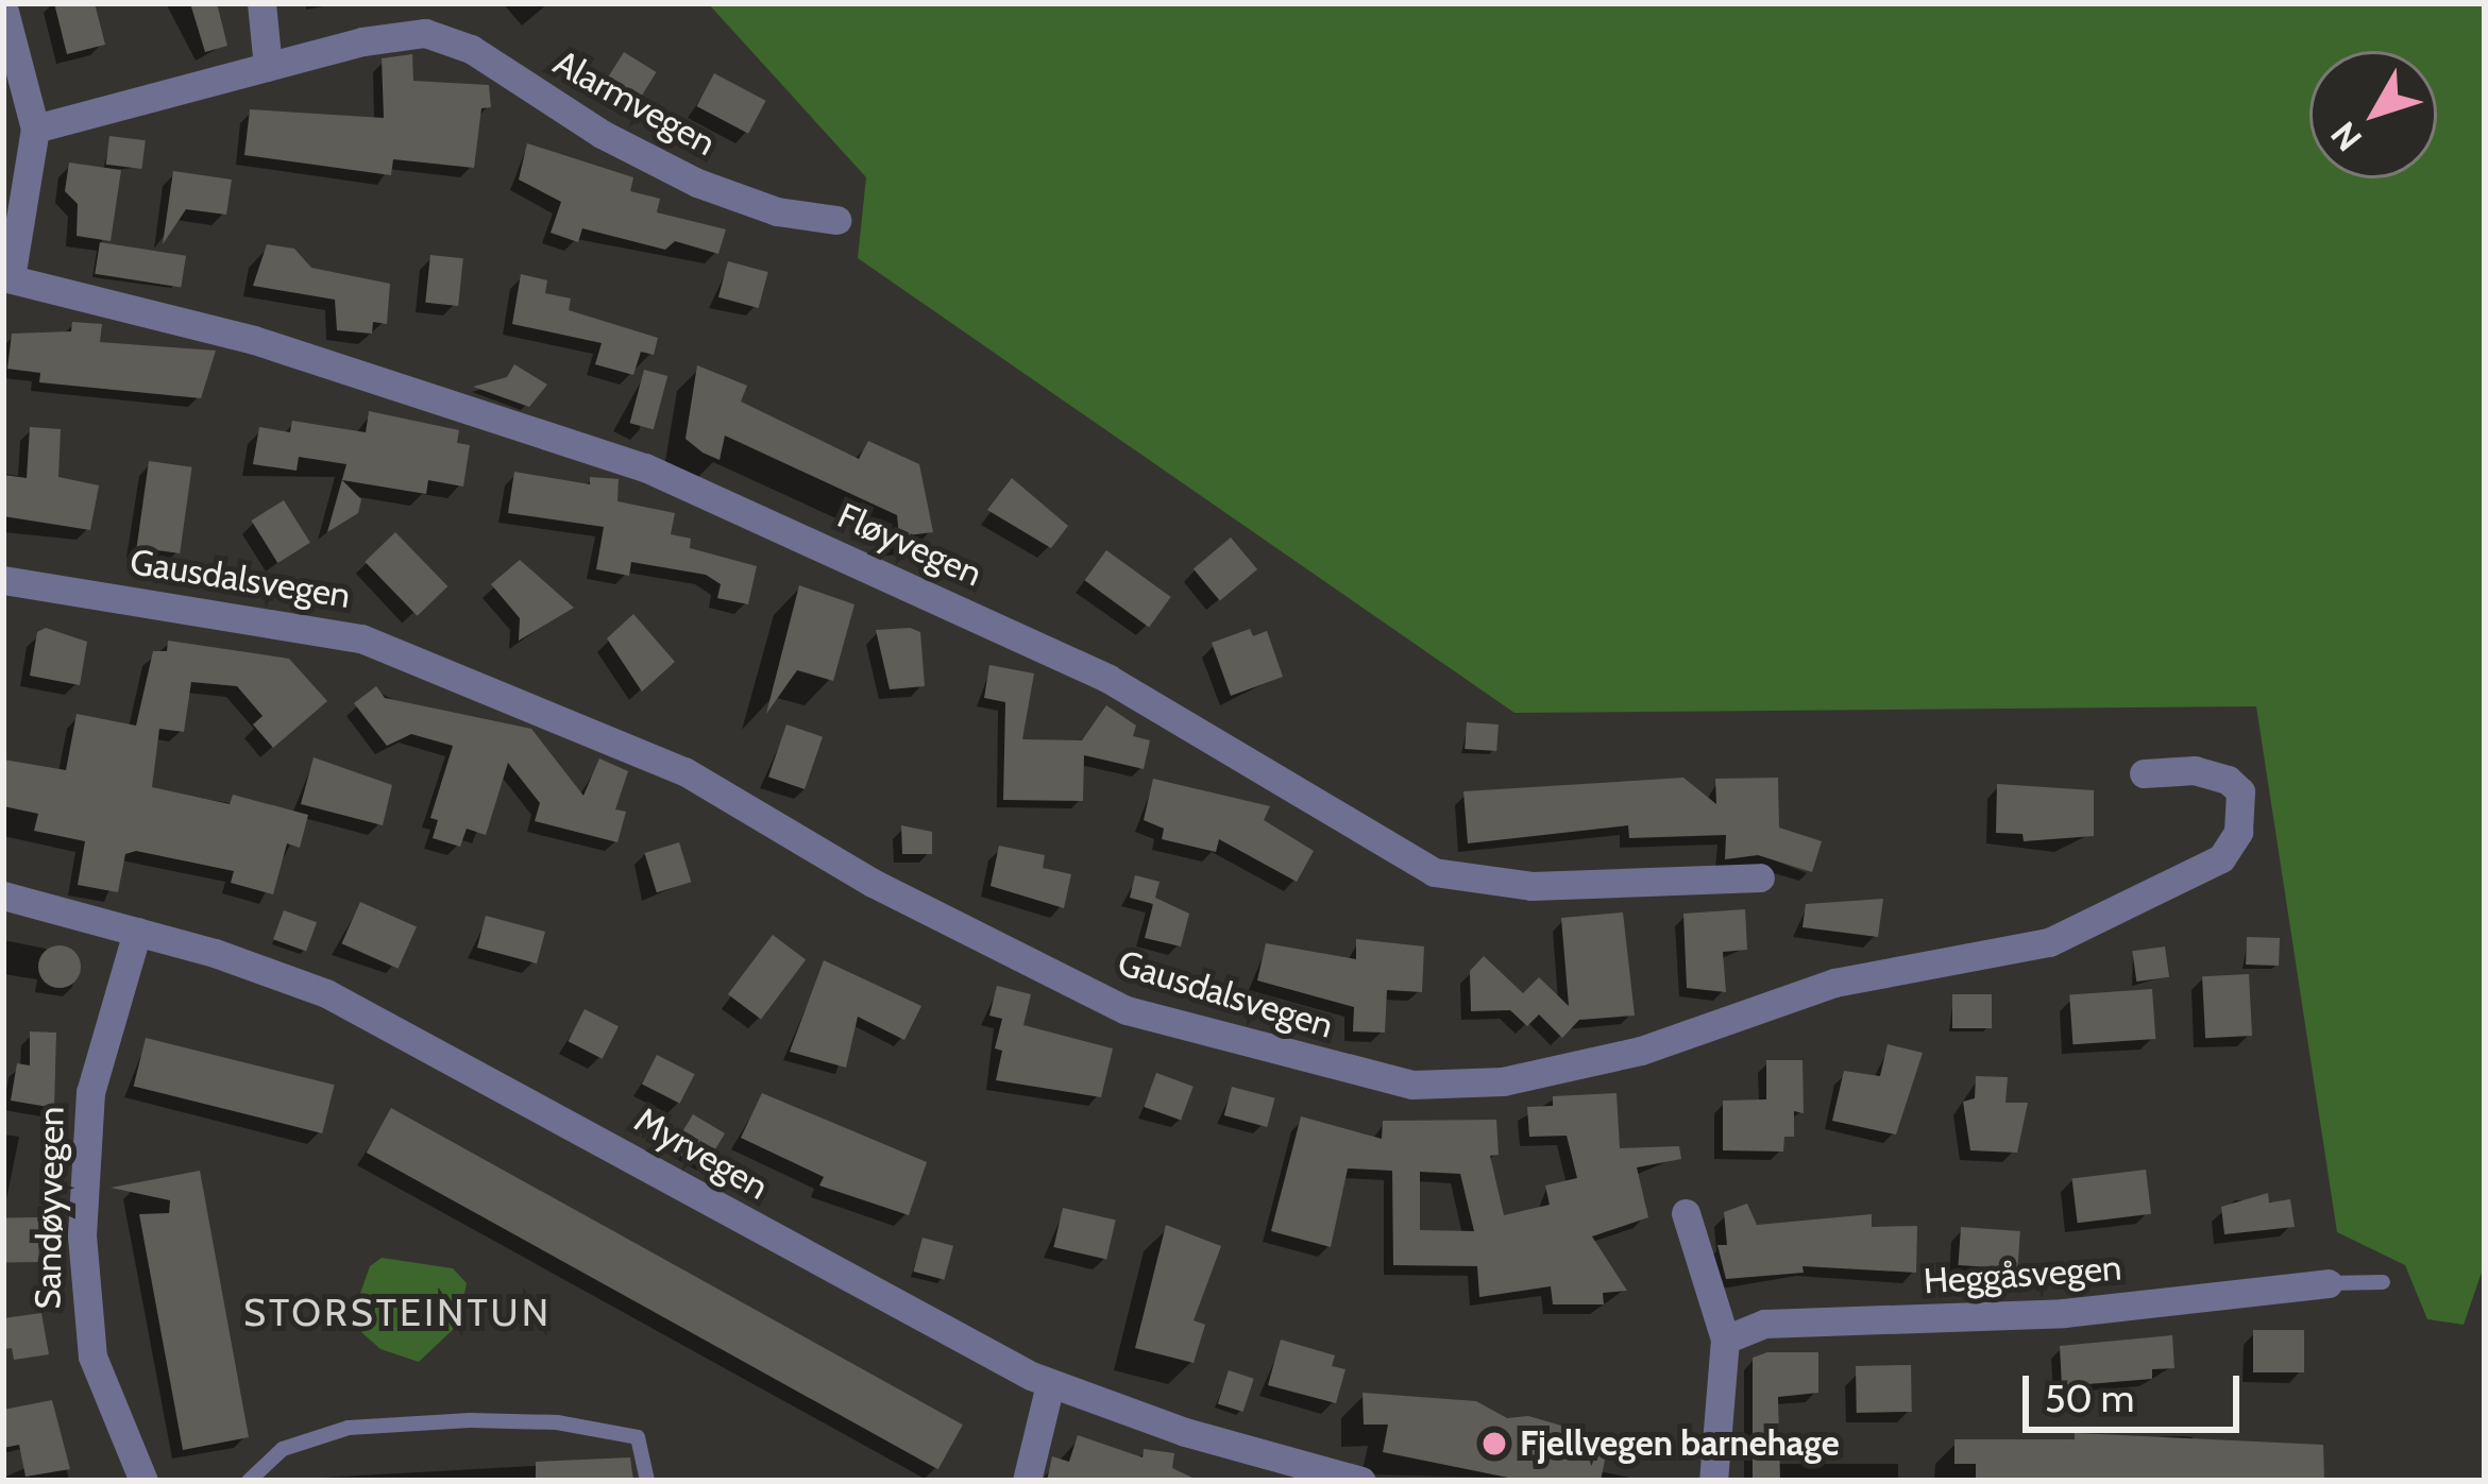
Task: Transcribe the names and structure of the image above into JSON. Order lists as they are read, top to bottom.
{
  "streets": {
    "street": [
      "Alarmvegen",
      "Fløyvegen",
      "Gausdalsvegen",
      "Myrvegen",
      "Sandøyvegen",
      "Heggåsvegen"
    ]
  },
  "crossings": [
    ["Myrvegen", "Sandøyvegen"]
  ],
  "districts": ["STORSTEINTUN"],
  "places": ["Fjellvegen barnehage"],
  "scale_bar": "50 m",
  "north": "bottom left"
}
